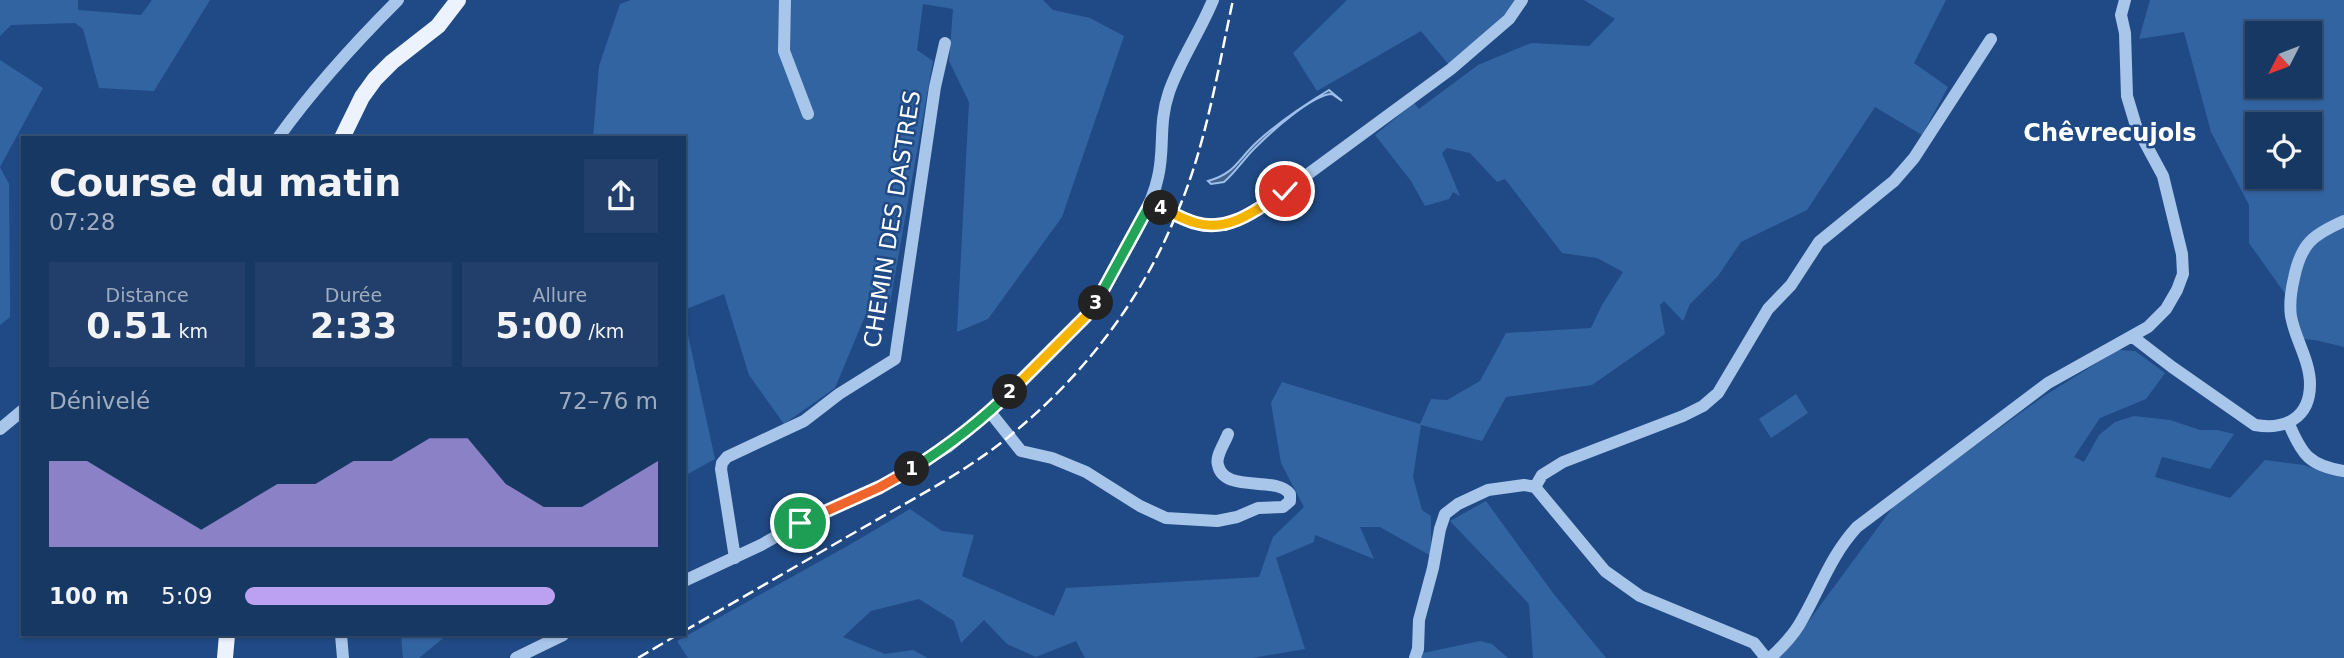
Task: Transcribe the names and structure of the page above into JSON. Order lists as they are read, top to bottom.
{
  "streets": {
    "street": ["CHEMIN DES DASTRES"]
  },
  "districts": ["Chêvrecujols"],
  "north": "bottom left",
  "page": {
    "heading": ["Course du matin", "07:28"],
    "pins": [
      "4",
      "3",
      "2",
      "1"
    ],
    "stats": [
      ["Distance", "0.51 km"],
      ["Durée", "2:33"],
      ["Allure", "5:00 /km"]
    ],
    "chart": ["Dénivelé", "72–76 m"],
    "list": [
      {
        "name": "100 m",
        "note": "5:09"
      }
    ]
  }
}
